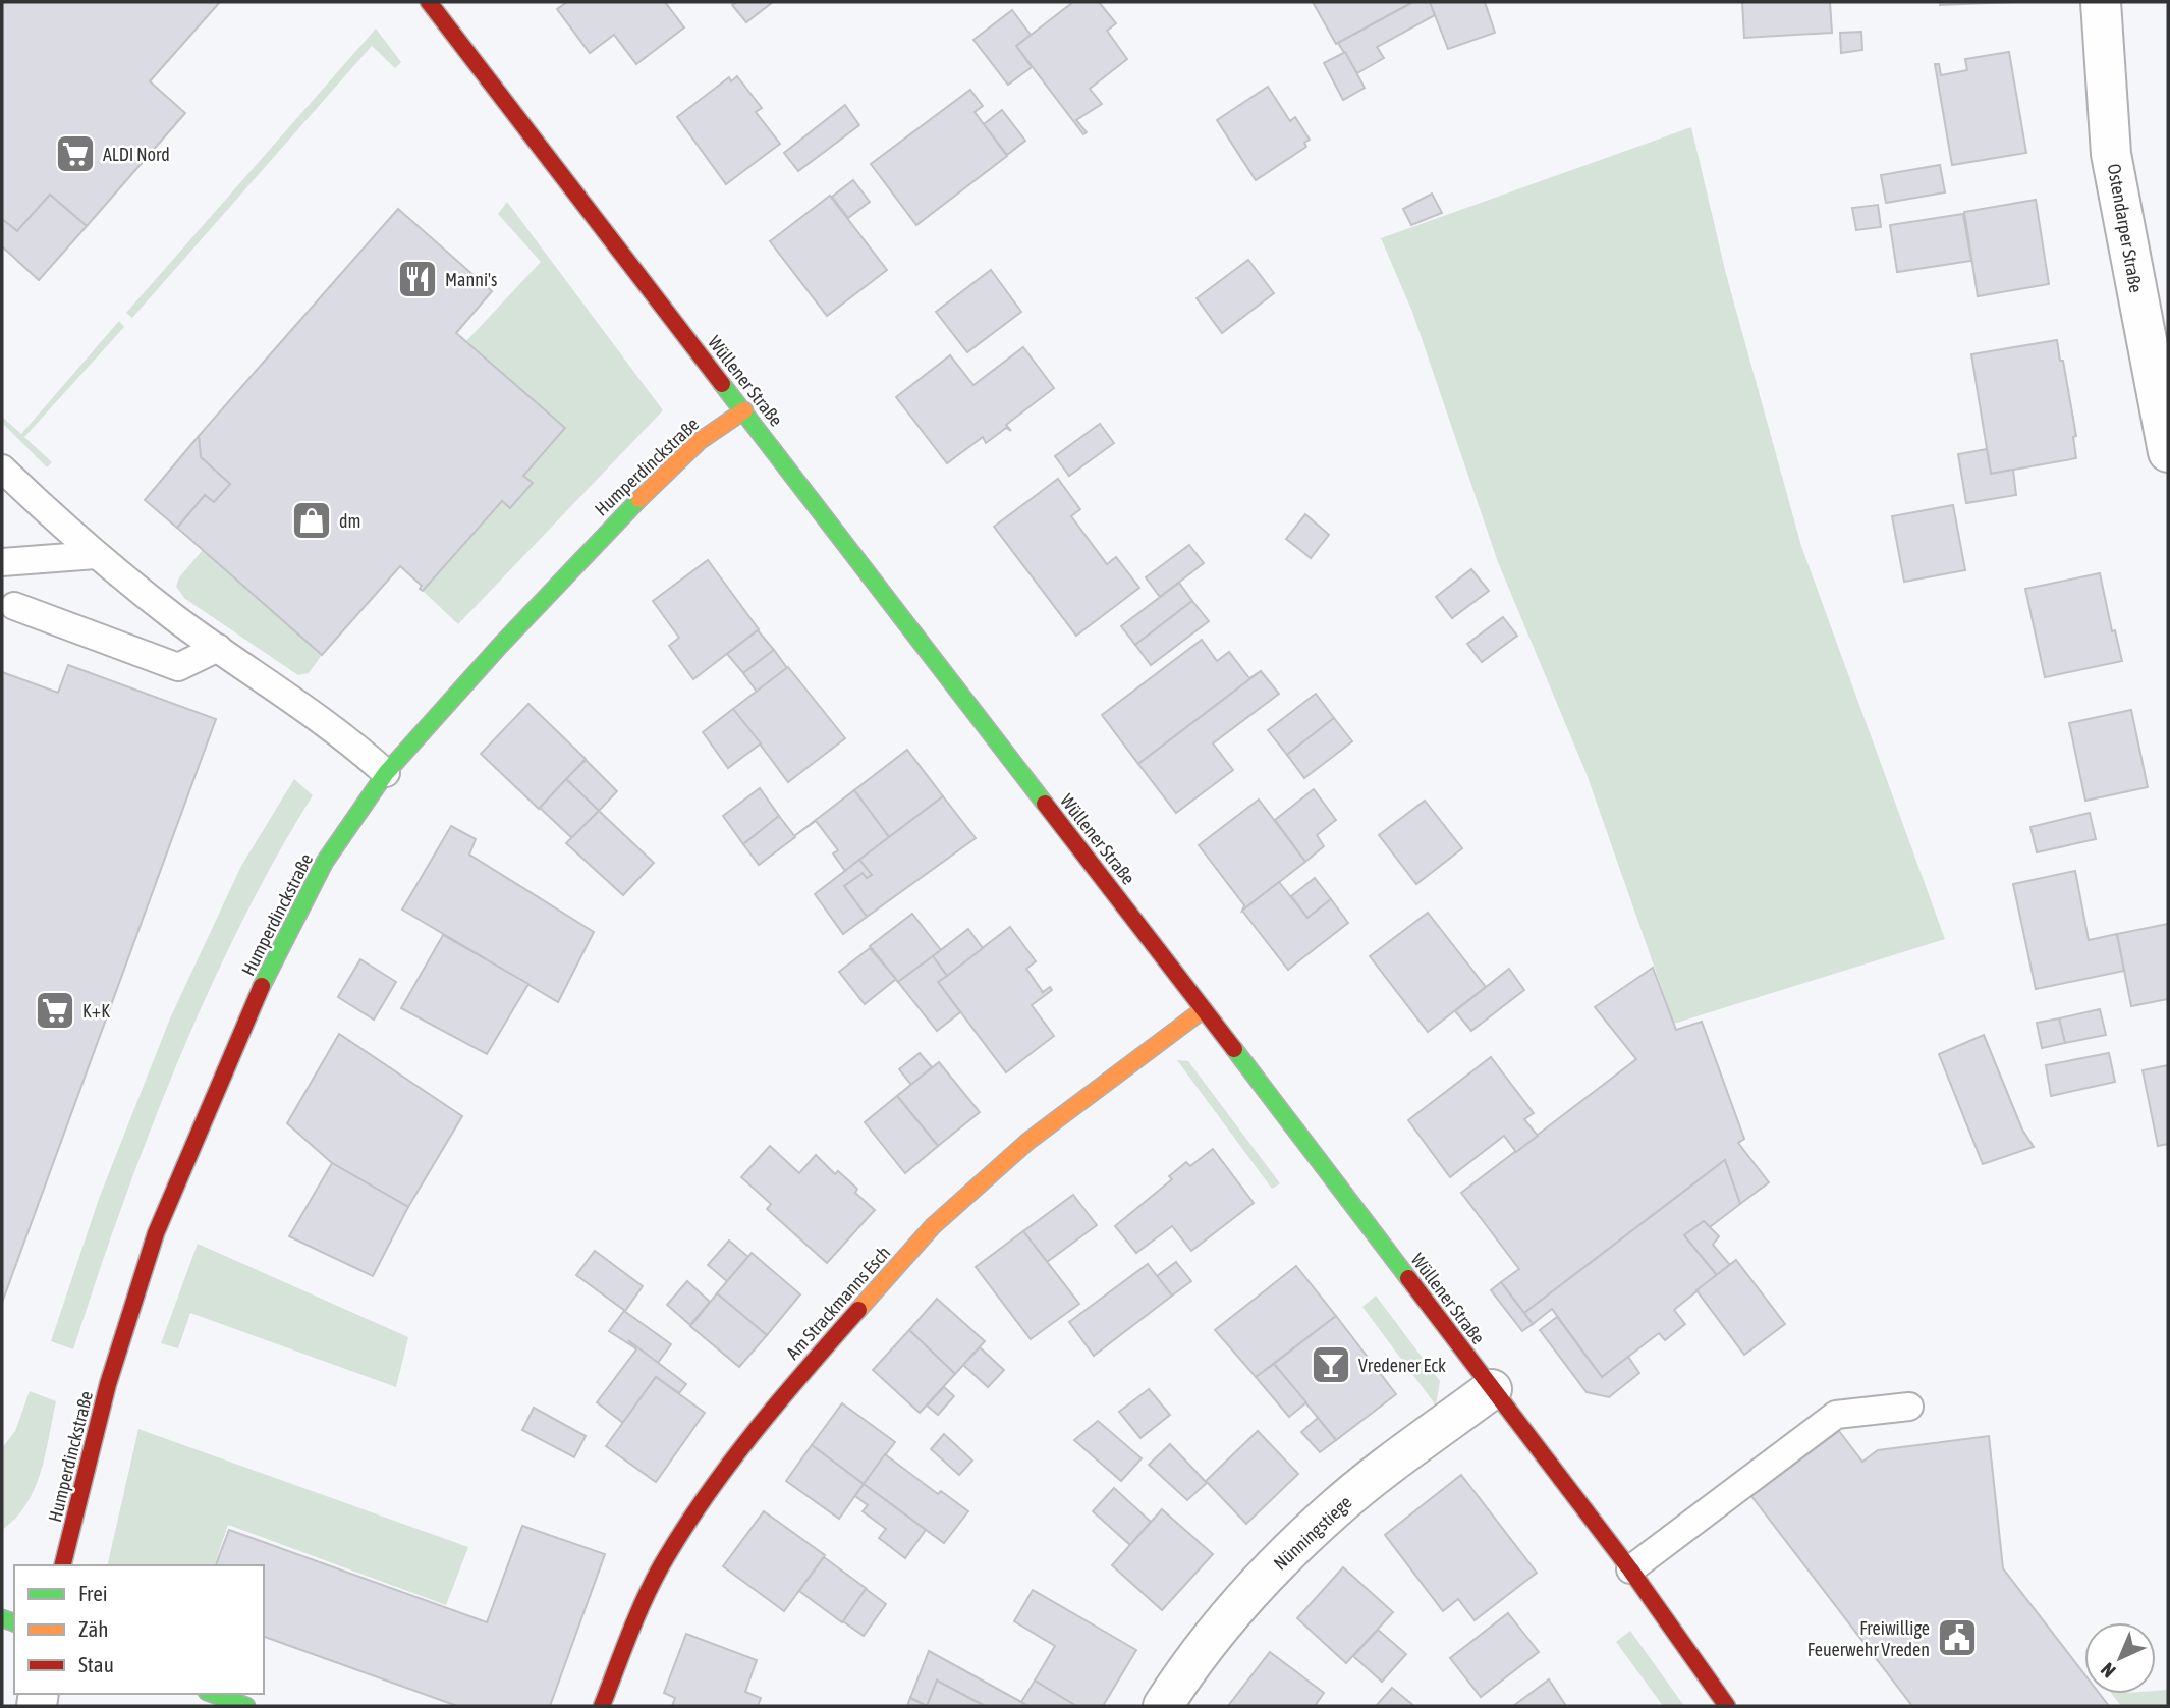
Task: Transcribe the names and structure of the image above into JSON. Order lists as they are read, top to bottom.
{
  "streets": {
    "street": [
      "Ostendarper Straße",
      "Wüllener Straße",
      "Humperdinckstraße",
      "Am Strackmanns Esch",
      "Nünningstiege"
    ]
  },
  "crossings": [
    ["Wüllener Straße", "Humperdinckstraße"],
    ["Wüllener Straße", "Am Strackmanns Esch"],
    ["Wüllener Straße", "Nünningstiege"]
  ],
  "places": {
    "supermarket": ["ALDI Nord", "K+K"],
    "restaurant": ["Manni's"],
    "shop": ["dm"],
    "bar": ["Vredener Eck"],
    "public building": ["Freiwillige Feuerwehr Vreden"]
  },
  "legend": ["Frei", "Zäh", "Stau"],
  "north": "bottom left"
}
